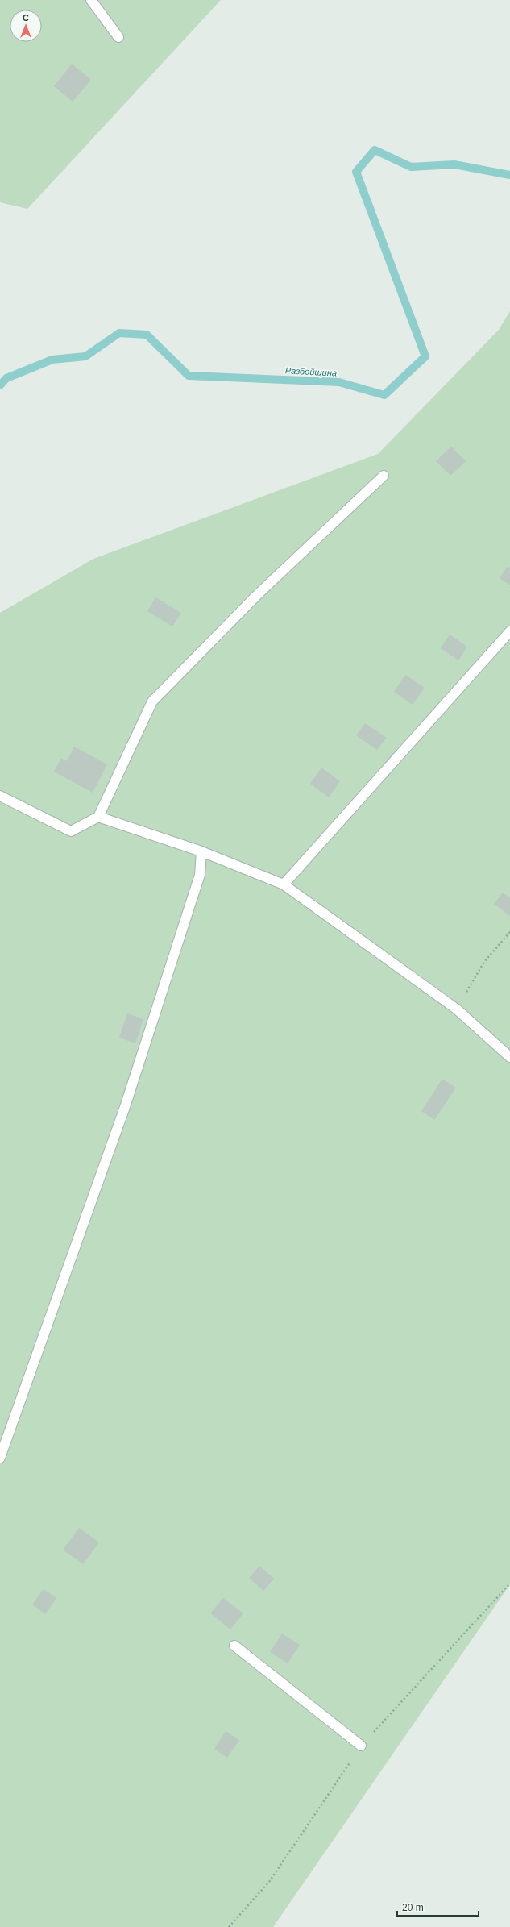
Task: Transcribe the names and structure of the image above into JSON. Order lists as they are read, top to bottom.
{
  "water": ["Разбойщина"],
  "scale_bar": "20 m",
  "north": "top"
}
